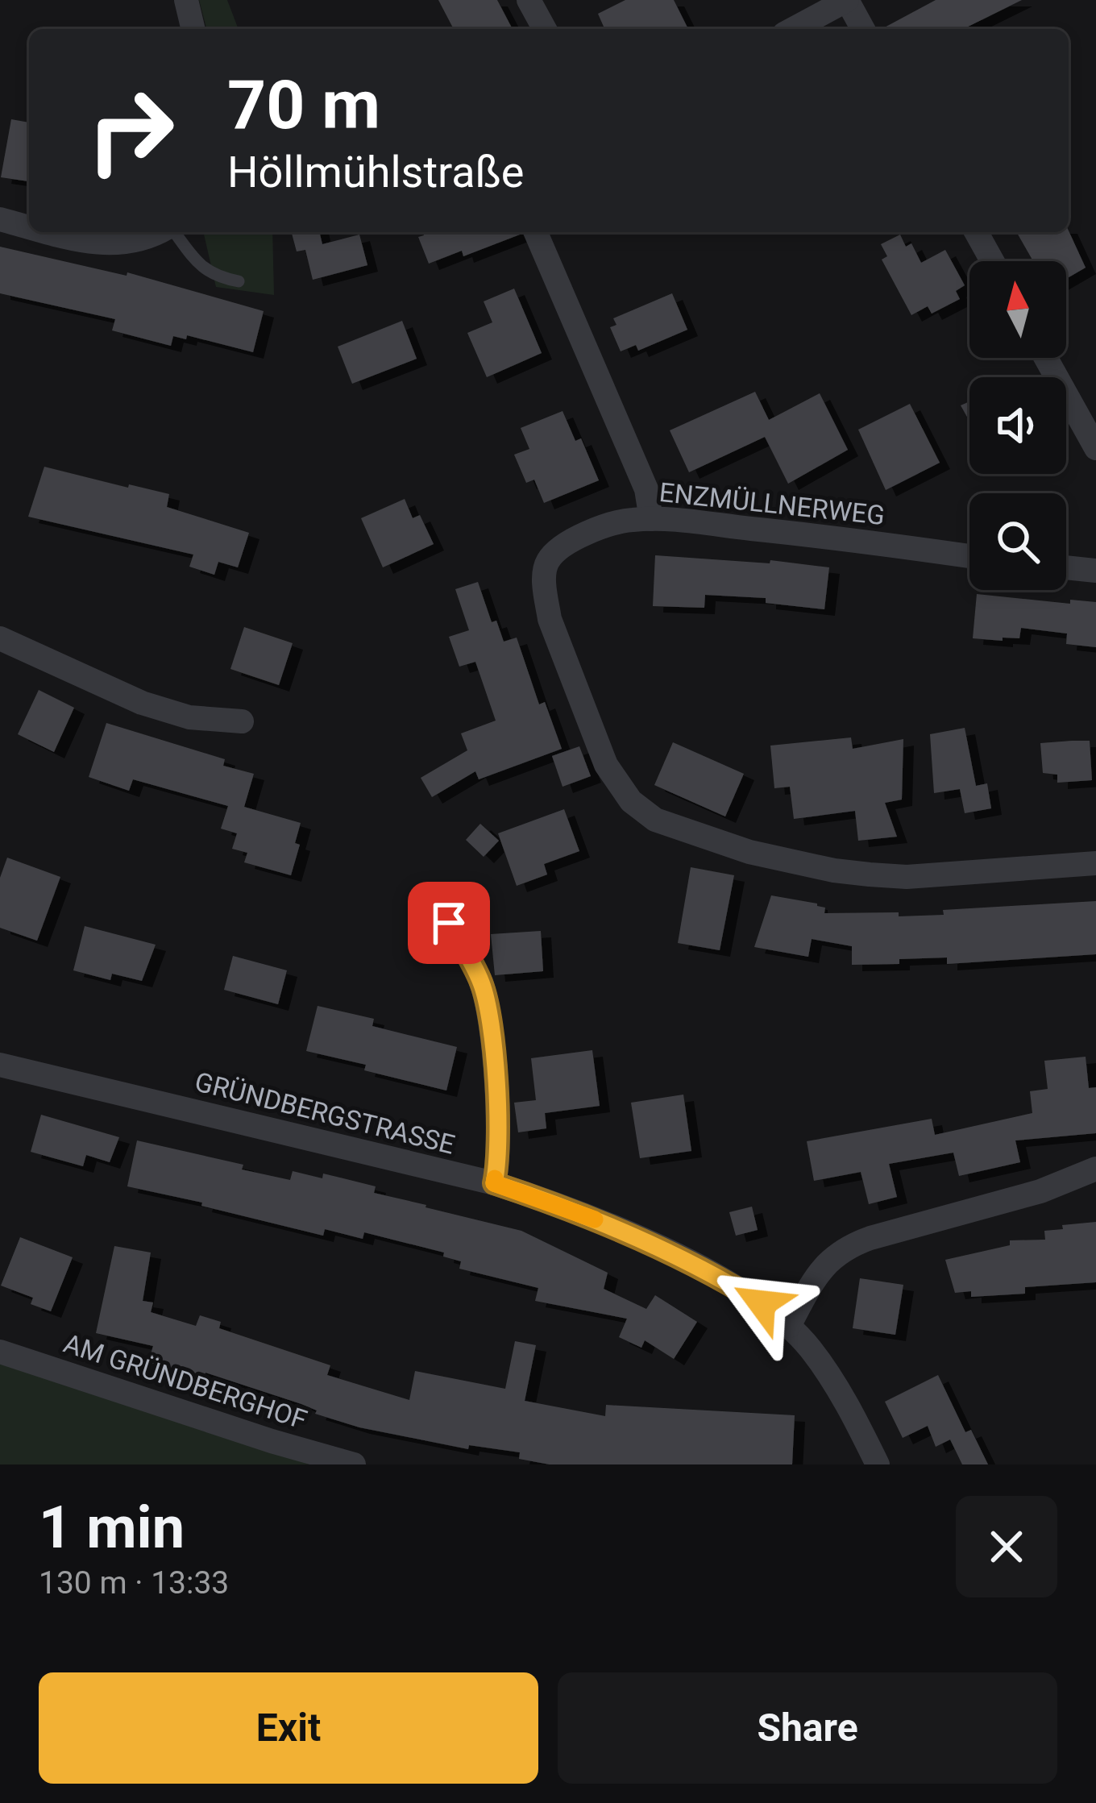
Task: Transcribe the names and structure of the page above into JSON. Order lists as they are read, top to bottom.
{
  "streets": {
    "street": ["ENZMÜLLNERWEG", "GRÜNDBERGSTRASSE", "AM GRÜNDBERGHOF"]
  },
  "north": "top",
  "page": {
    "turn": ["70 m", "Höllmühlstraße"],
    "heading": ["1 min", "130 m · 13:33"],
    "buttons": ["Exit", "Share"]
  }
}
